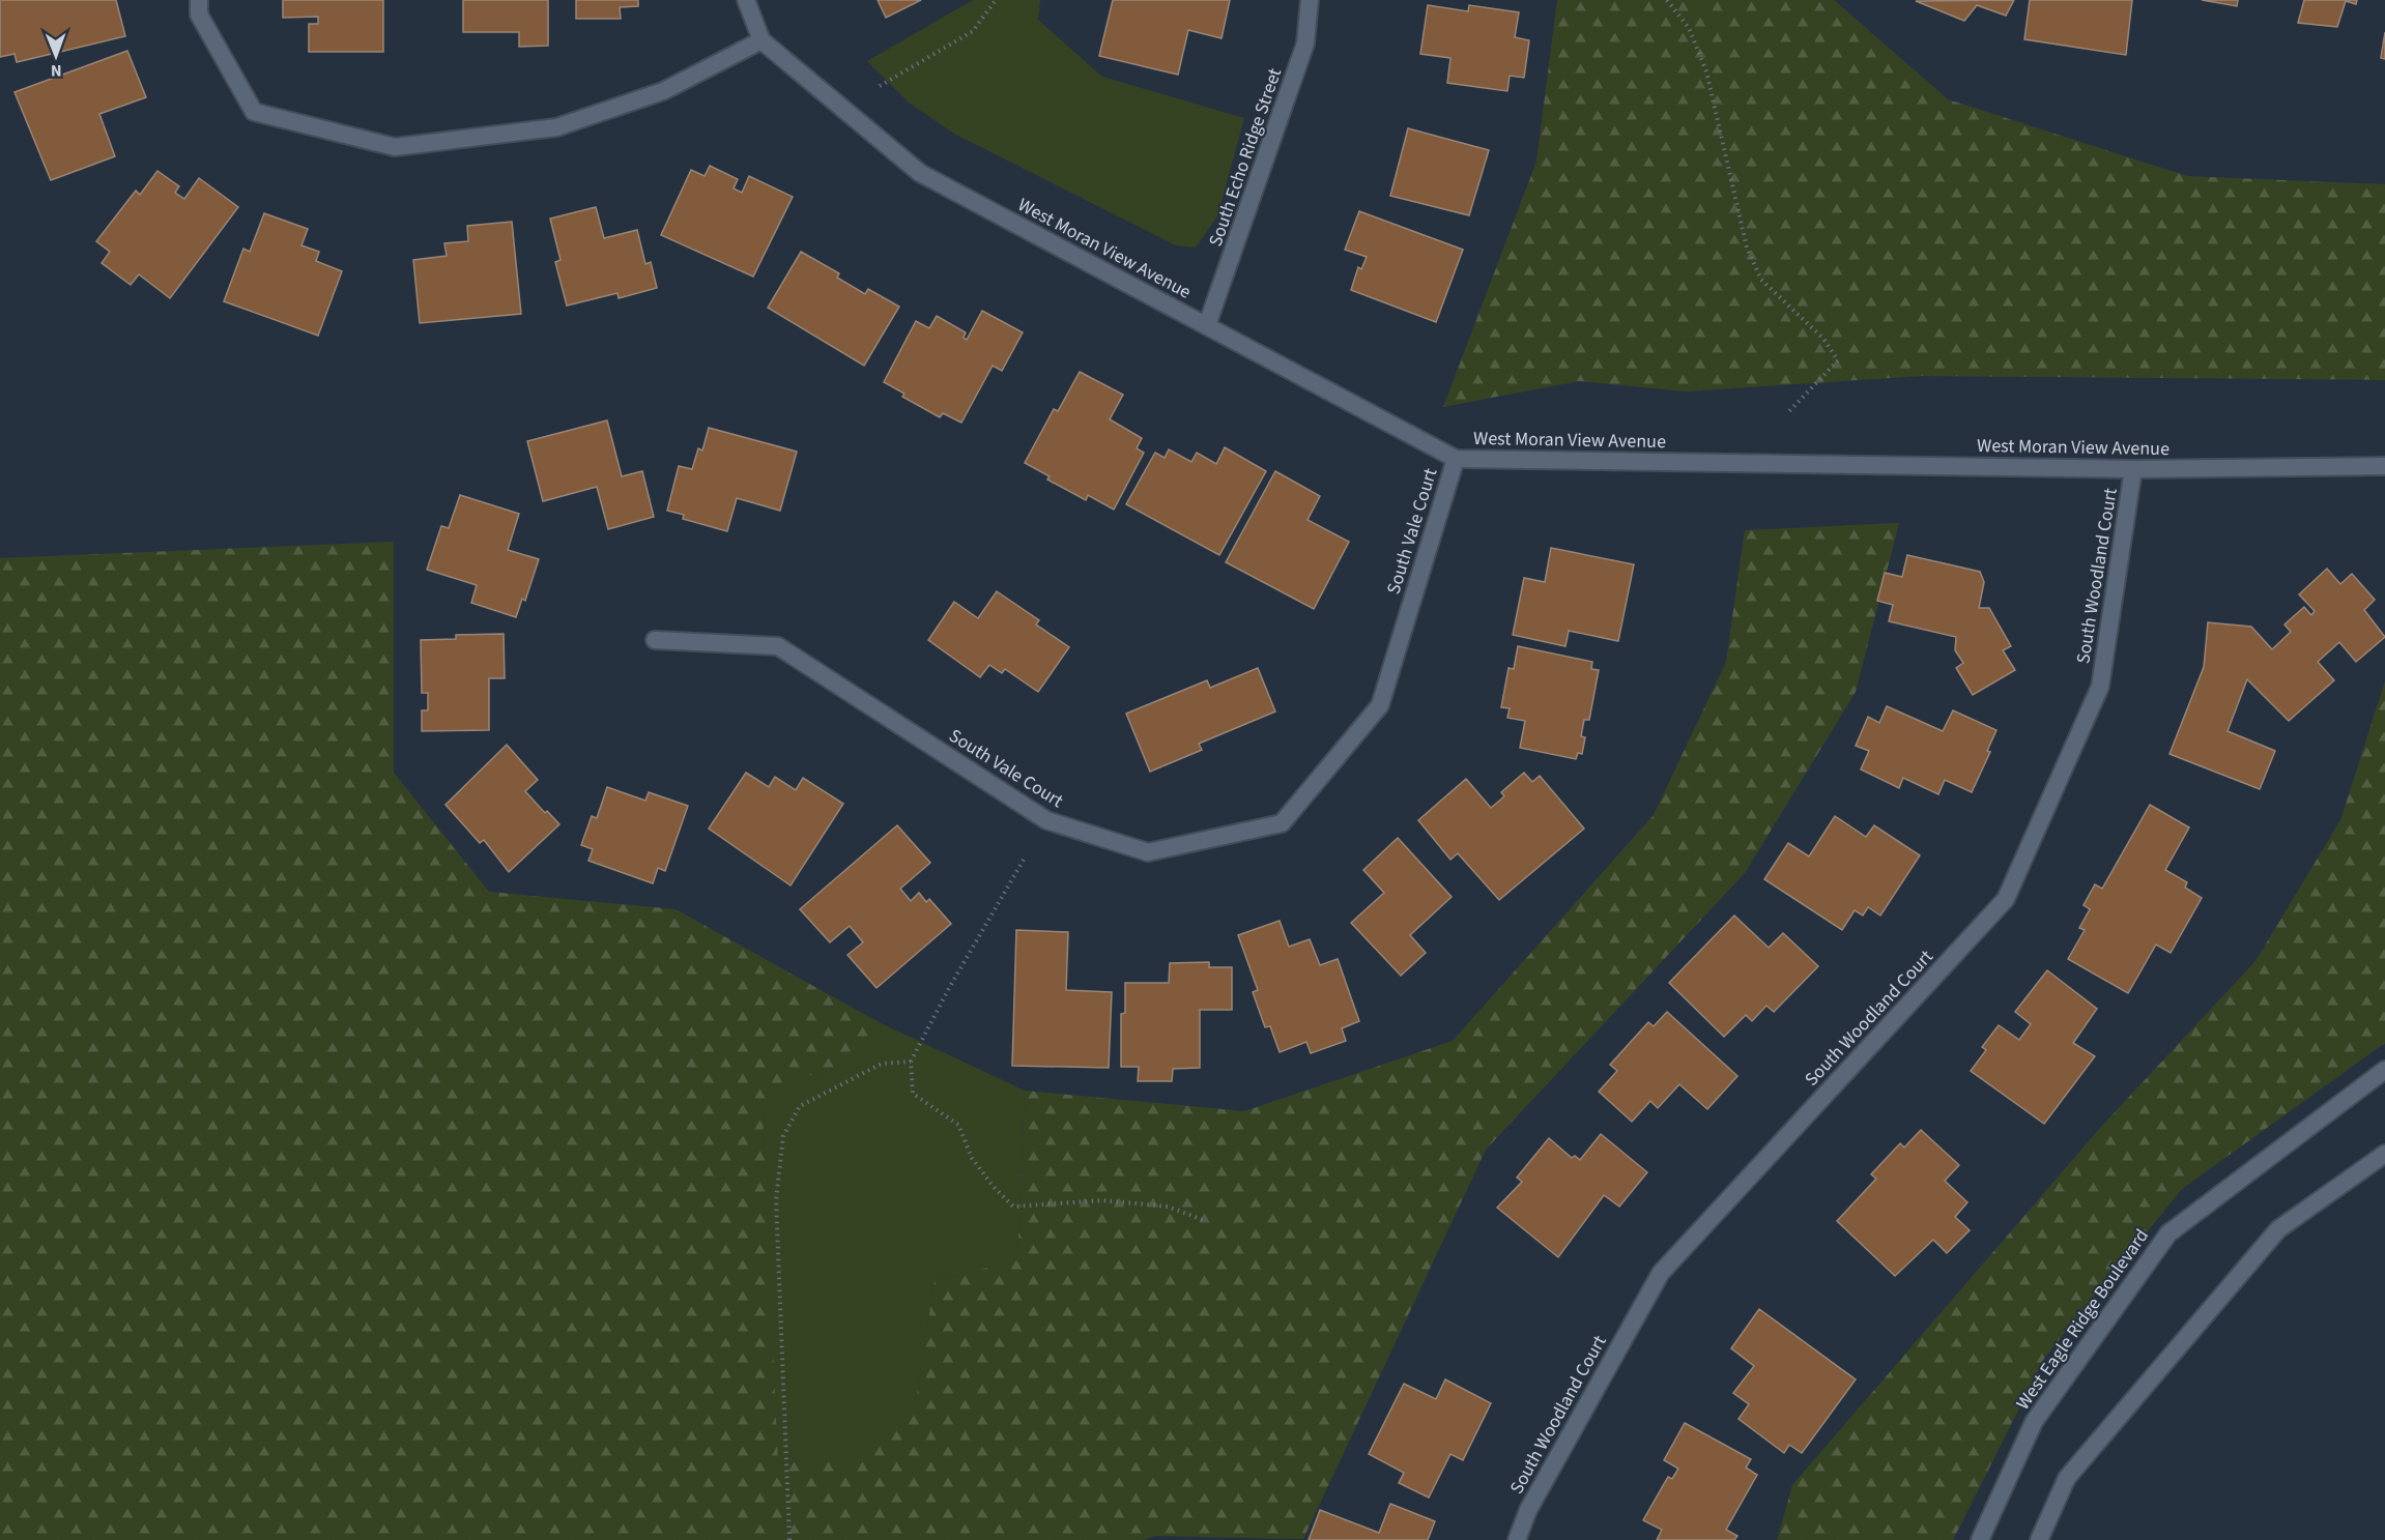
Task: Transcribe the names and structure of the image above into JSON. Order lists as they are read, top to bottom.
{
  "streets": {
    "street": [
      "South Echo Ridge Street",
      "West Moran View Avenue",
      "South Vale Court",
      "South Woodland Court",
      "West Eagle Ridge Boulevard"
    ]
  },
  "crossings": [
    ["South Echo Ridge Street", "West Moran View Avenue"],
    ["West Moran View Avenue", "South Vale Court"],
    ["West Moran View Avenue", "South Woodland Court"]
  ],
  "north": "bottom"
}
